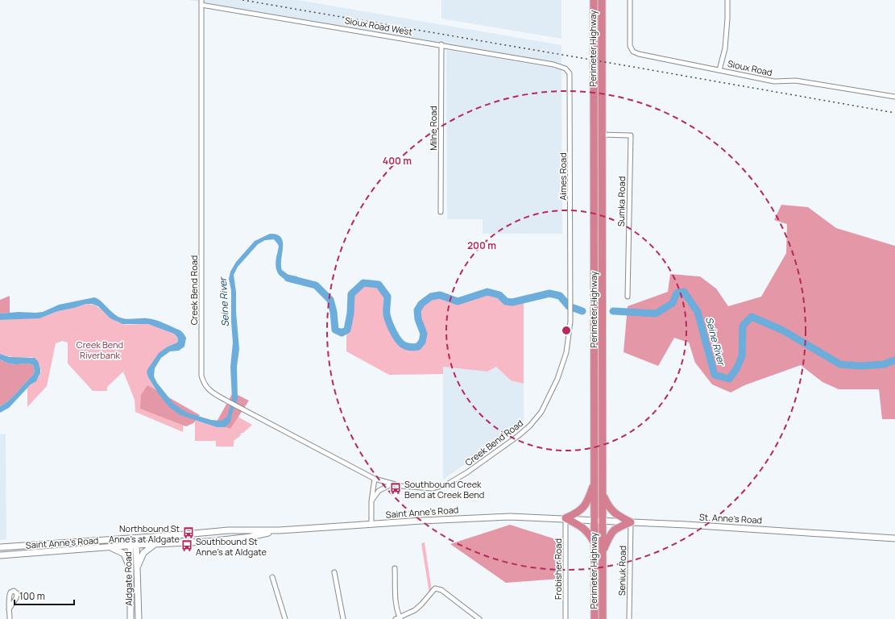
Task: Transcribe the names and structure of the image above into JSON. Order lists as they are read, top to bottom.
{
  "streets": {
    "highway": ["Perimeter Highway"],
    "main road": ["Saint Anne's Road", "St. Anne's Road", "Aldgate Road"],
    "street": [
      "Sioux Road West",
      "Sioux Road",
      "Milne Road",
      "Aimes Road",
      "Sumka Road",
      "Creek Bend Road",
      "Frobisher Road",
      "Seniuk Road"
    ]
  },
  "crossings": [
    ["Sioux Road West", "Milne Road"],
    ["Sioux Road West", "Aimes Road"],
    ["Sioux Road West", "Creek Bend Road"],
    ["Perimeter Highway", "Sumka Road"],
    ["Perimeter Highway", "St. Anne's Road"],
    ["Aimes Road", "Creek Bend Road"],
    ["Saint Anne's Road", "St. Anne's Road"],
    ["Saint Anne's Road", "Frobisher Road"],
    ["Saint Anne's Road", "Aldgate Road"],
    ["St. Anne's Road", "Frobisher Road"],
    ["St. Anne's Road", "Seniuk Road"]
  ],
  "water": ["Seine River"],
  "parks": ["Creek Bend Riverbank"],
  "places": {
    "bus stop": ["Southbound Creek Bend at Creek Bend", "Northbound St Anne's at Aldgate", "Southbound St Anne's at Aldgate"]
  },
  "scale_bar": "100 m",
  "rings": ["400 m", "200 m"]
}
